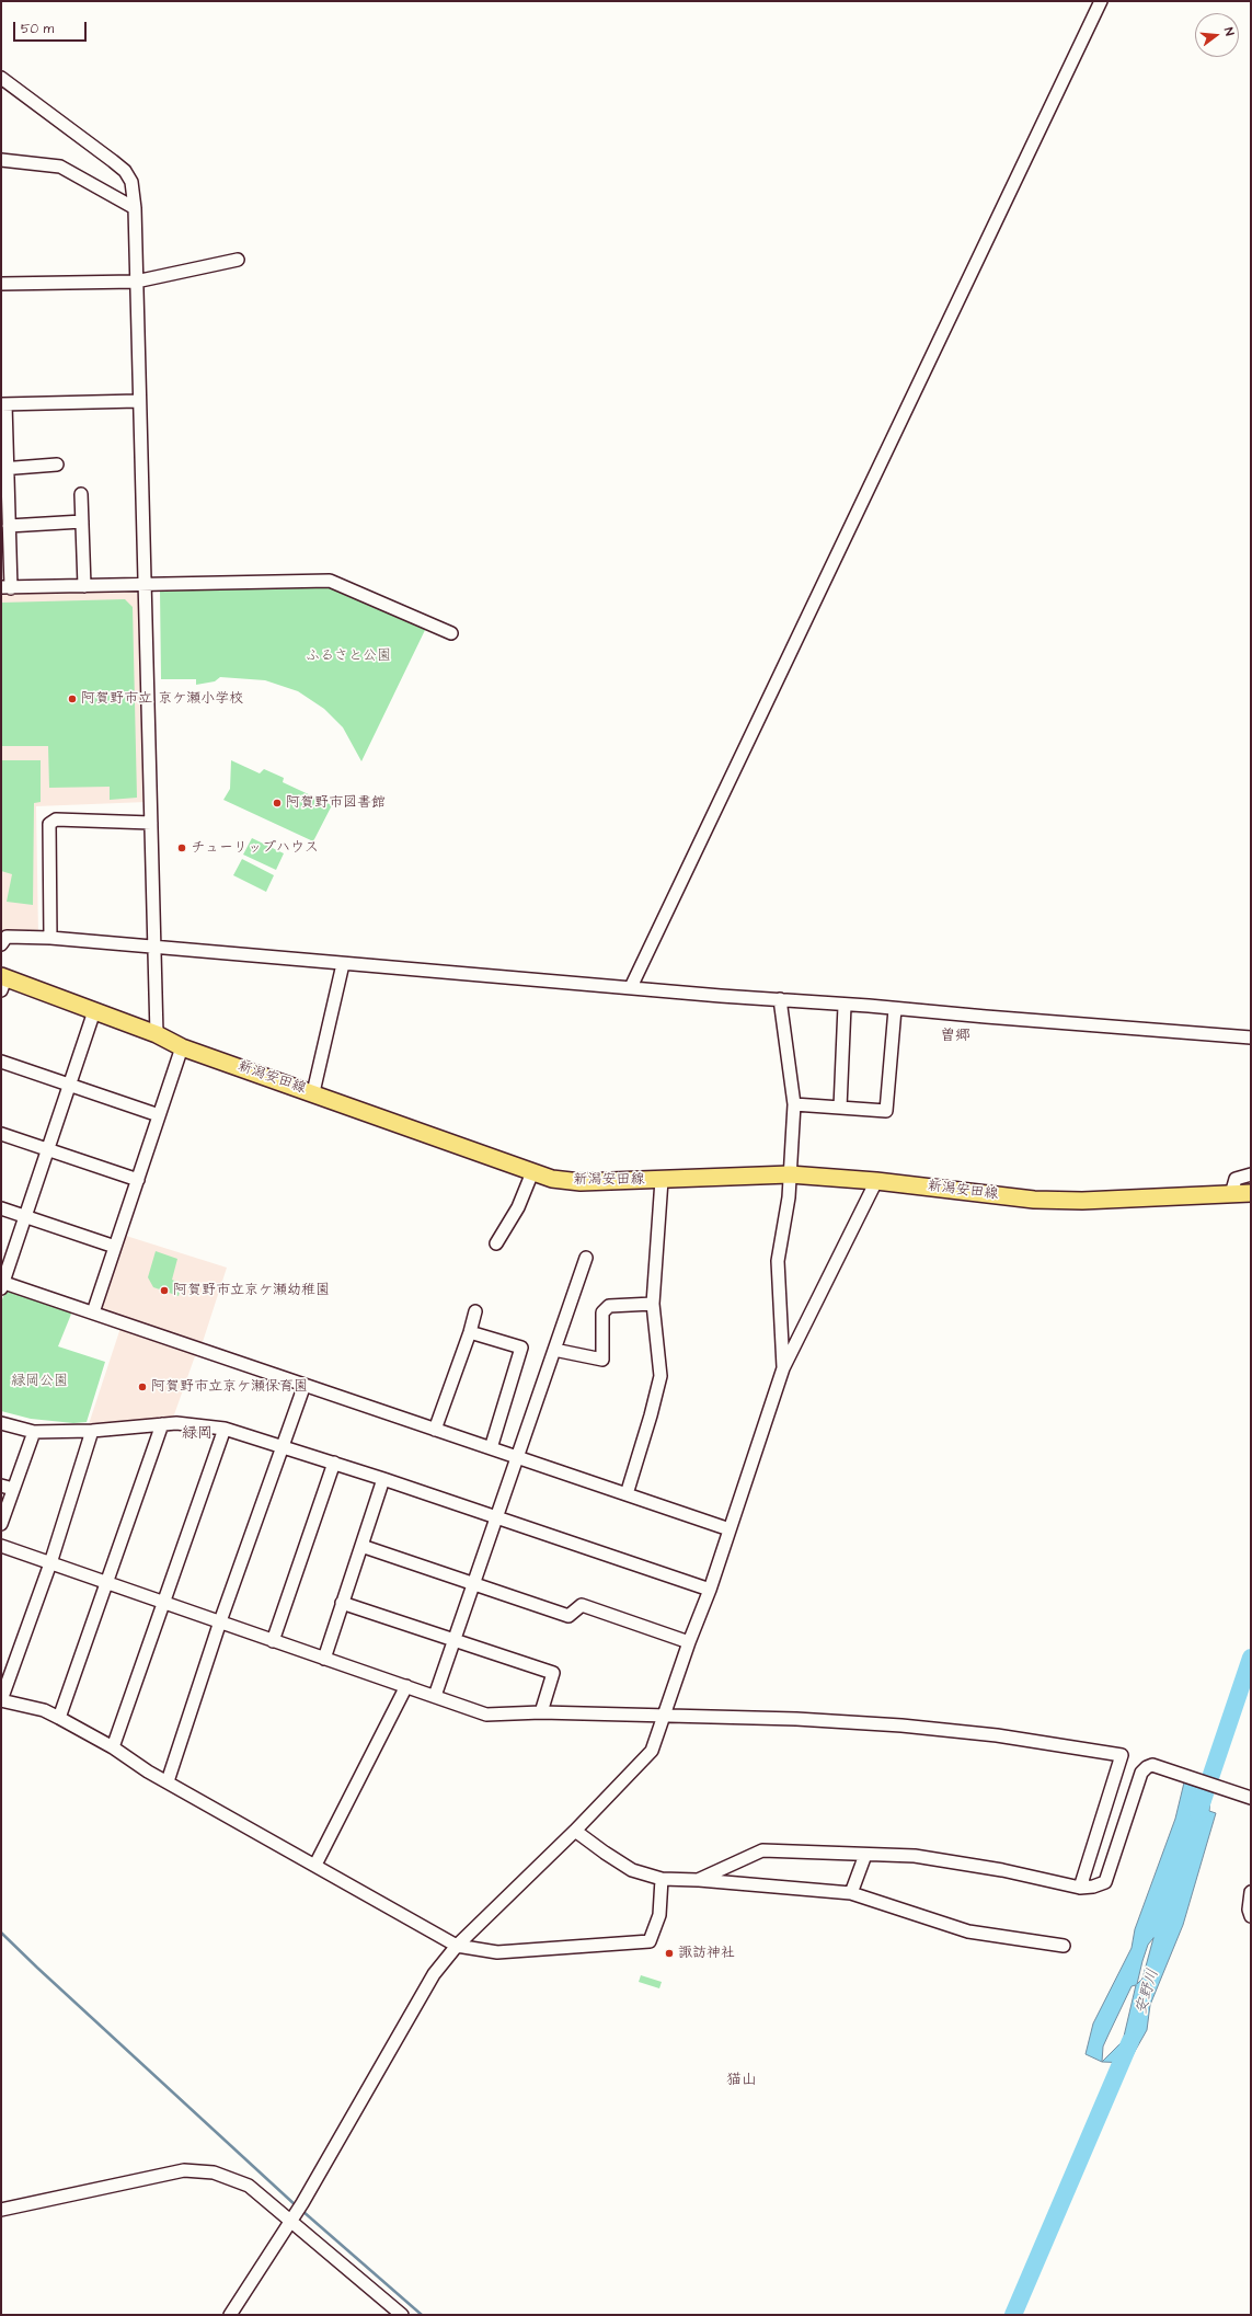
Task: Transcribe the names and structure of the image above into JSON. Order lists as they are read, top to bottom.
{
  "streets": {
    "main road": ["新潟安田線"]
  },
  "districts": ["曽郷", "緑岡", "猫山"],
  "water": ["安野川"],
  "parks": ["ふるさと公園", "緑岡公園"],
  "places": [
    "阿賀野市立 京ケ瀬小学校",
    "阿賀野市図書館",
    "チューリップハウス",
    "阿賀野市立京ケ瀬幼稚園",
    "阿賀野市立京ケ瀬保育園",
    "諏訪神社"
  ],
  "scale_bar": "50 m",
  "north": "right"
}
